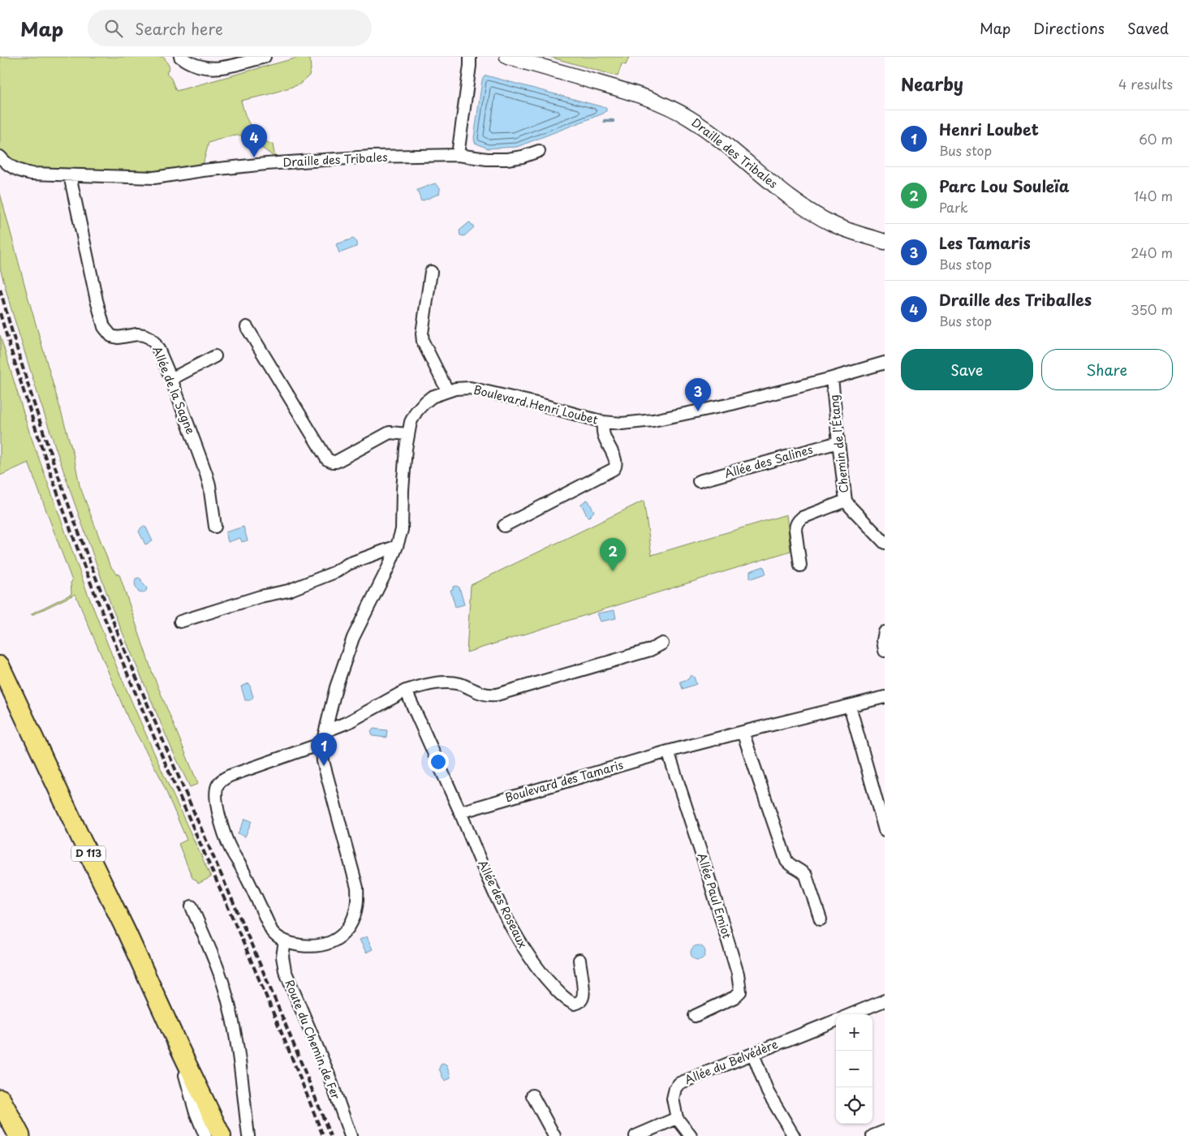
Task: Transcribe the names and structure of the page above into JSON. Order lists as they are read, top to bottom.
{
  "streets": {
    "main road": ["D 113"],
    "street": [
      "Draille des Tribales",
      "Allée de la Sagne",
      "Boulevard Henri Loubet",
      "Chemin de l'Étang",
      "Allée des Salines",
      "Boulevard des Tamaris",
      "Allée Paul Emiot",
      "Allée des Roseaux",
      "Route du Chemin de Fer",
      "Allée du Belvédère"
    ]
  },
  "crossings": [
    ["Draille des Tribales", "Allée de la Sagne"],
    ["Boulevard Henri Loubet", "Chemin de l'Étang"],
    ["Boulevard Henri Loubet", "Route du Chemin de Fer"],
    ["Chemin de l'Étang", "Allée des Salines"],
    ["Boulevard des Tamaris", "Allée Paul Emiot"],
    ["Boulevard des Tamaris", "Allée des Roseaux"]
  ],
  "page": {
    "header": "Map",
    "search": "Search here",
    "nav": ["Map", "Directions", "Saved"],
    "heading": ["Nearby", "4 results"],
    "list": [
      {
        "mark": "1",
        "name": "Henri Loubet",
        "note": "Bus stop",
        "value": "60 m"
      },
      {
        "mark": "2",
        "name": "Parc Lou Souleïa",
        "note": "Park",
        "value": "140 m"
      },
      {
        "mark": "3",
        "name": "Les Tamaris",
        "note": "Bus stop",
        "value": "240 m"
      },
      {
        "mark": "4",
        "name": "Draille des Triballes",
        "note": "Bus stop",
        "value": "350 m"
      }
    ],
    "pins": [
      "4",
      "3",
      "2",
      "1"
    ],
    "buttons": ["Save", "Share"],
    "map_buttons": ["+", "−"]
  }
}
